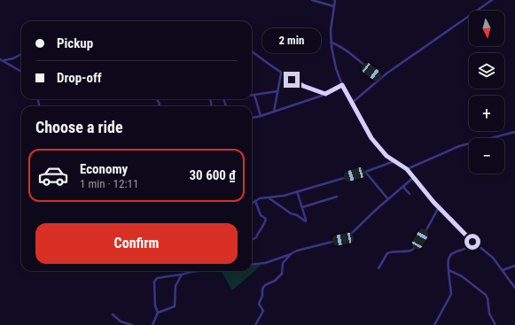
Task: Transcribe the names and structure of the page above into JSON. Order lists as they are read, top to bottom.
{
  "north": "bottom",
  "page": {
    "map_buttons": ["+", "−"],
    "banner": ["Pickup", "Drop-off"],
    "bubble": "2 min",
    "heading": "Choose a ride",
    "list": [
      {
        "name": "Economy",
        "note": "1 min · 12:11",
        "value": "30 600 ₫"
      }
    ],
    "buttons": "Confirm"
  }
}
